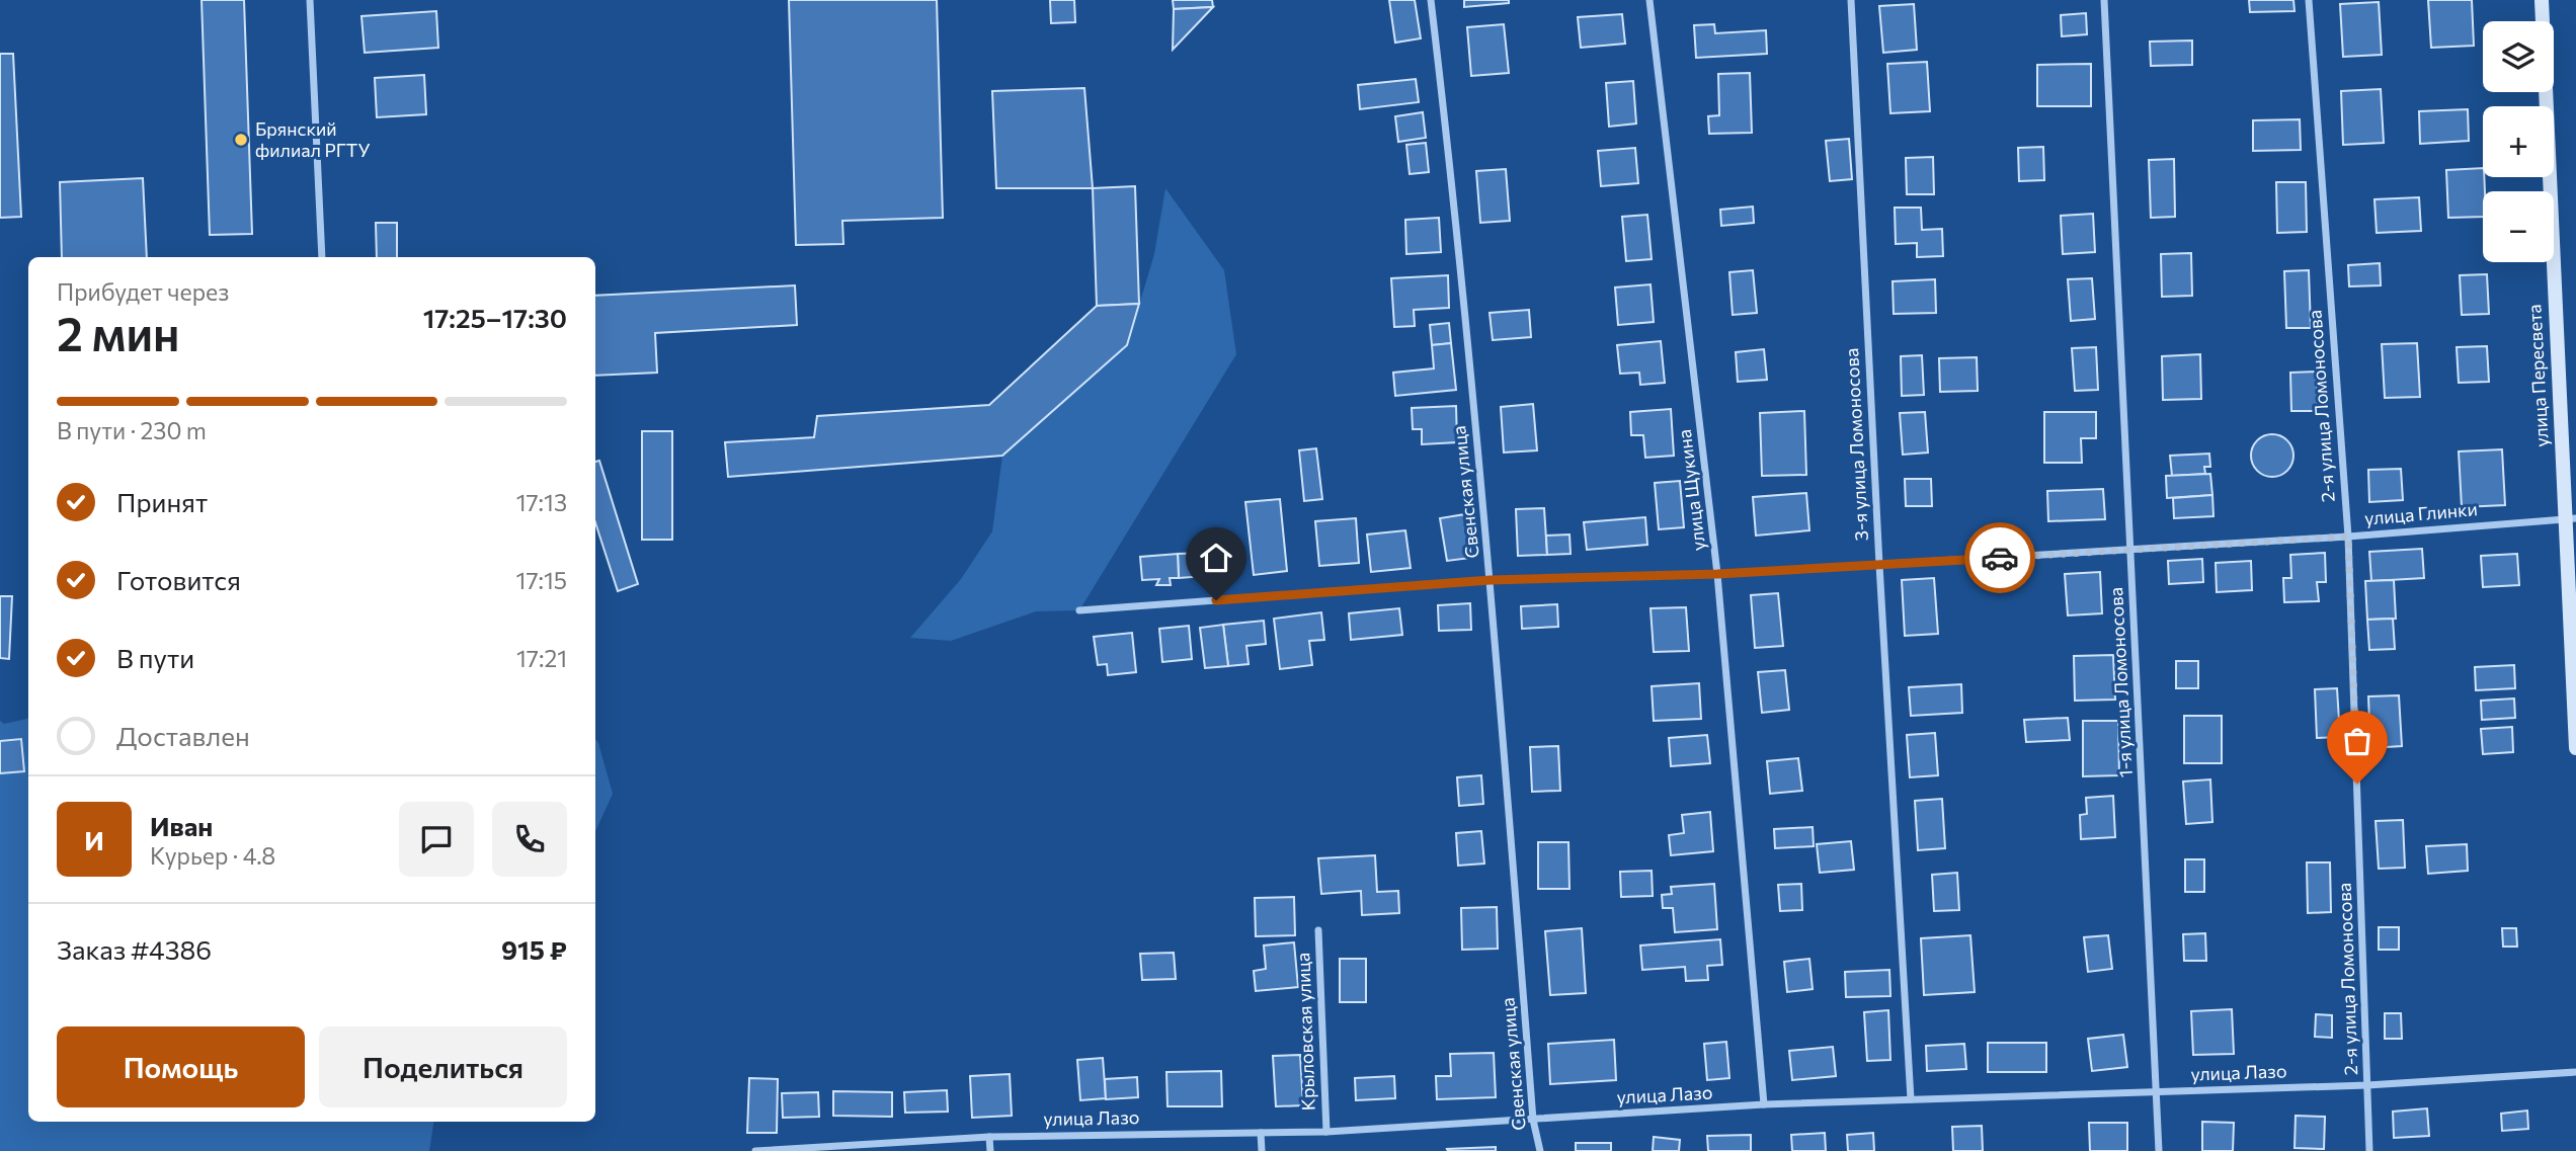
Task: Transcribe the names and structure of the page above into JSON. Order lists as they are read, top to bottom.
{
  "streets": {
    "main road": ["улица Пересвета"],
    "street": [
      "2-я улица Ломоносова",
      "3-я улица Ломоносова",
      "улица Щукина",
      "Свенская улица",
      "улица Глинки",
      "1-я улица Ломоносова",
      "Крыловская улица",
      "улица Лазо"
    ]
  },
  "crossings": [
    ["улица Пересвета", "улица Глинки"],
    ["2-я улица Ломоносова", "улица Глинки"],
    ["2-я улица Ломоносова", "улица Лазо"],
    ["3-я улица Ломоносова", "улица Глинки"],
    ["3-я улица Ломоносова", "улица Лазо"],
    ["улица Щукина", "улица Глинки"],
    ["улица Щукина", "улица Лазо"],
    ["Свенская улица", "улица Глинки"],
    ["Свенская улица", "улица Лазо"],
    ["улица Глинки", "1-я улица Ломоносова"],
    ["1-я улица Ломоносова", "улица Лазо"],
    ["Крыловская улица", "улица Лазо"]
  ],
  "places": ["Брянский филиал РГТУ"],
  "page": {
    "map_buttons": ["+", "−"],
    "heading": ["2 мин", "Прибудет через", "17:25–17:30"],
    "panel": [
      "Иван",
      "Курьер · 4.8",
      "Заказ #4386",
      "915 ₽"
    ],
    "bar": "В пути · 230 m",
    "list": [
      ["Принят", "17:13"],
      ["Готовится", "17:15"],
      ["В пути", "17:21"],
      "Доставлен"
    ],
    "round": "И",
    "buttons": ["Помощь", "Поделиться"]
  }
}
